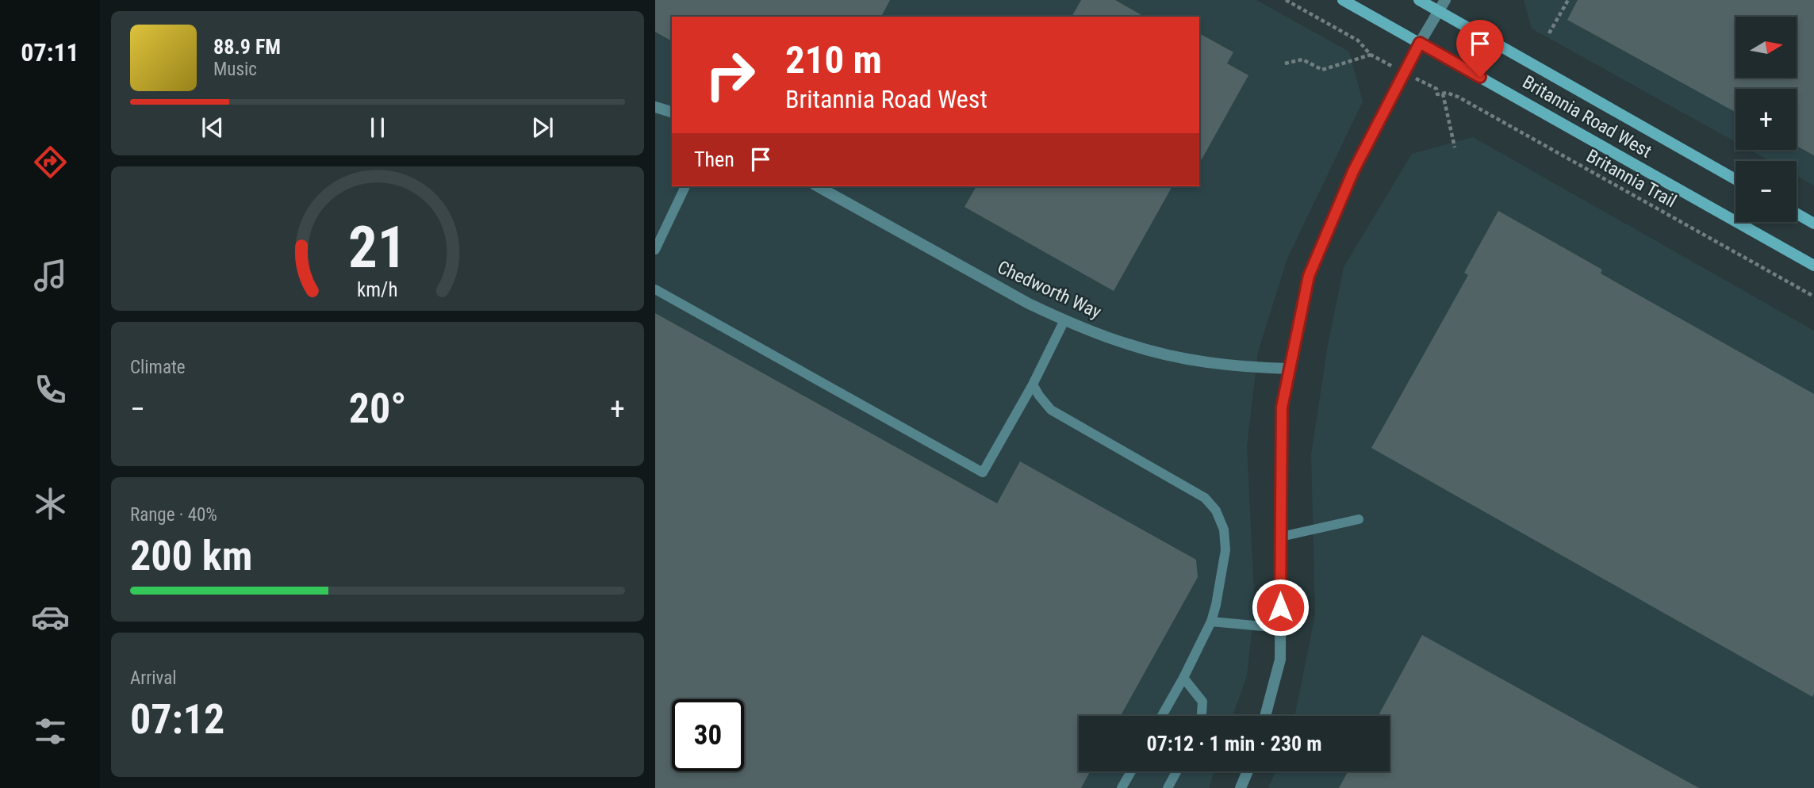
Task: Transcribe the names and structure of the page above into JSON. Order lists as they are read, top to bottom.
{
  "streets": {
    "main road": ["Britannia Road West"],
    "street": ["Chedworth Way"],
    "path": ["Britannia Trail"]
  },
  "north": "right",
  "page": {
    "tabs": "07:11",
    "map_buttons": ["+", "−"],
    "turn": ["210 m", "Britannia Road West"],
    "song": ["88.9 FM", "Music"],
    "then": "Then",
    "tile": [
      "Climate",
      ["Range · 40%", "200 km"],
      ["Arrival", "07:12"]
    ],
    "heat": ["−", "20°", "+"],
    "limit": "30",
    "trip": "07:12 · 1 min · 230 m",
    "gauge": ["21", "km/h"]
  }
}
